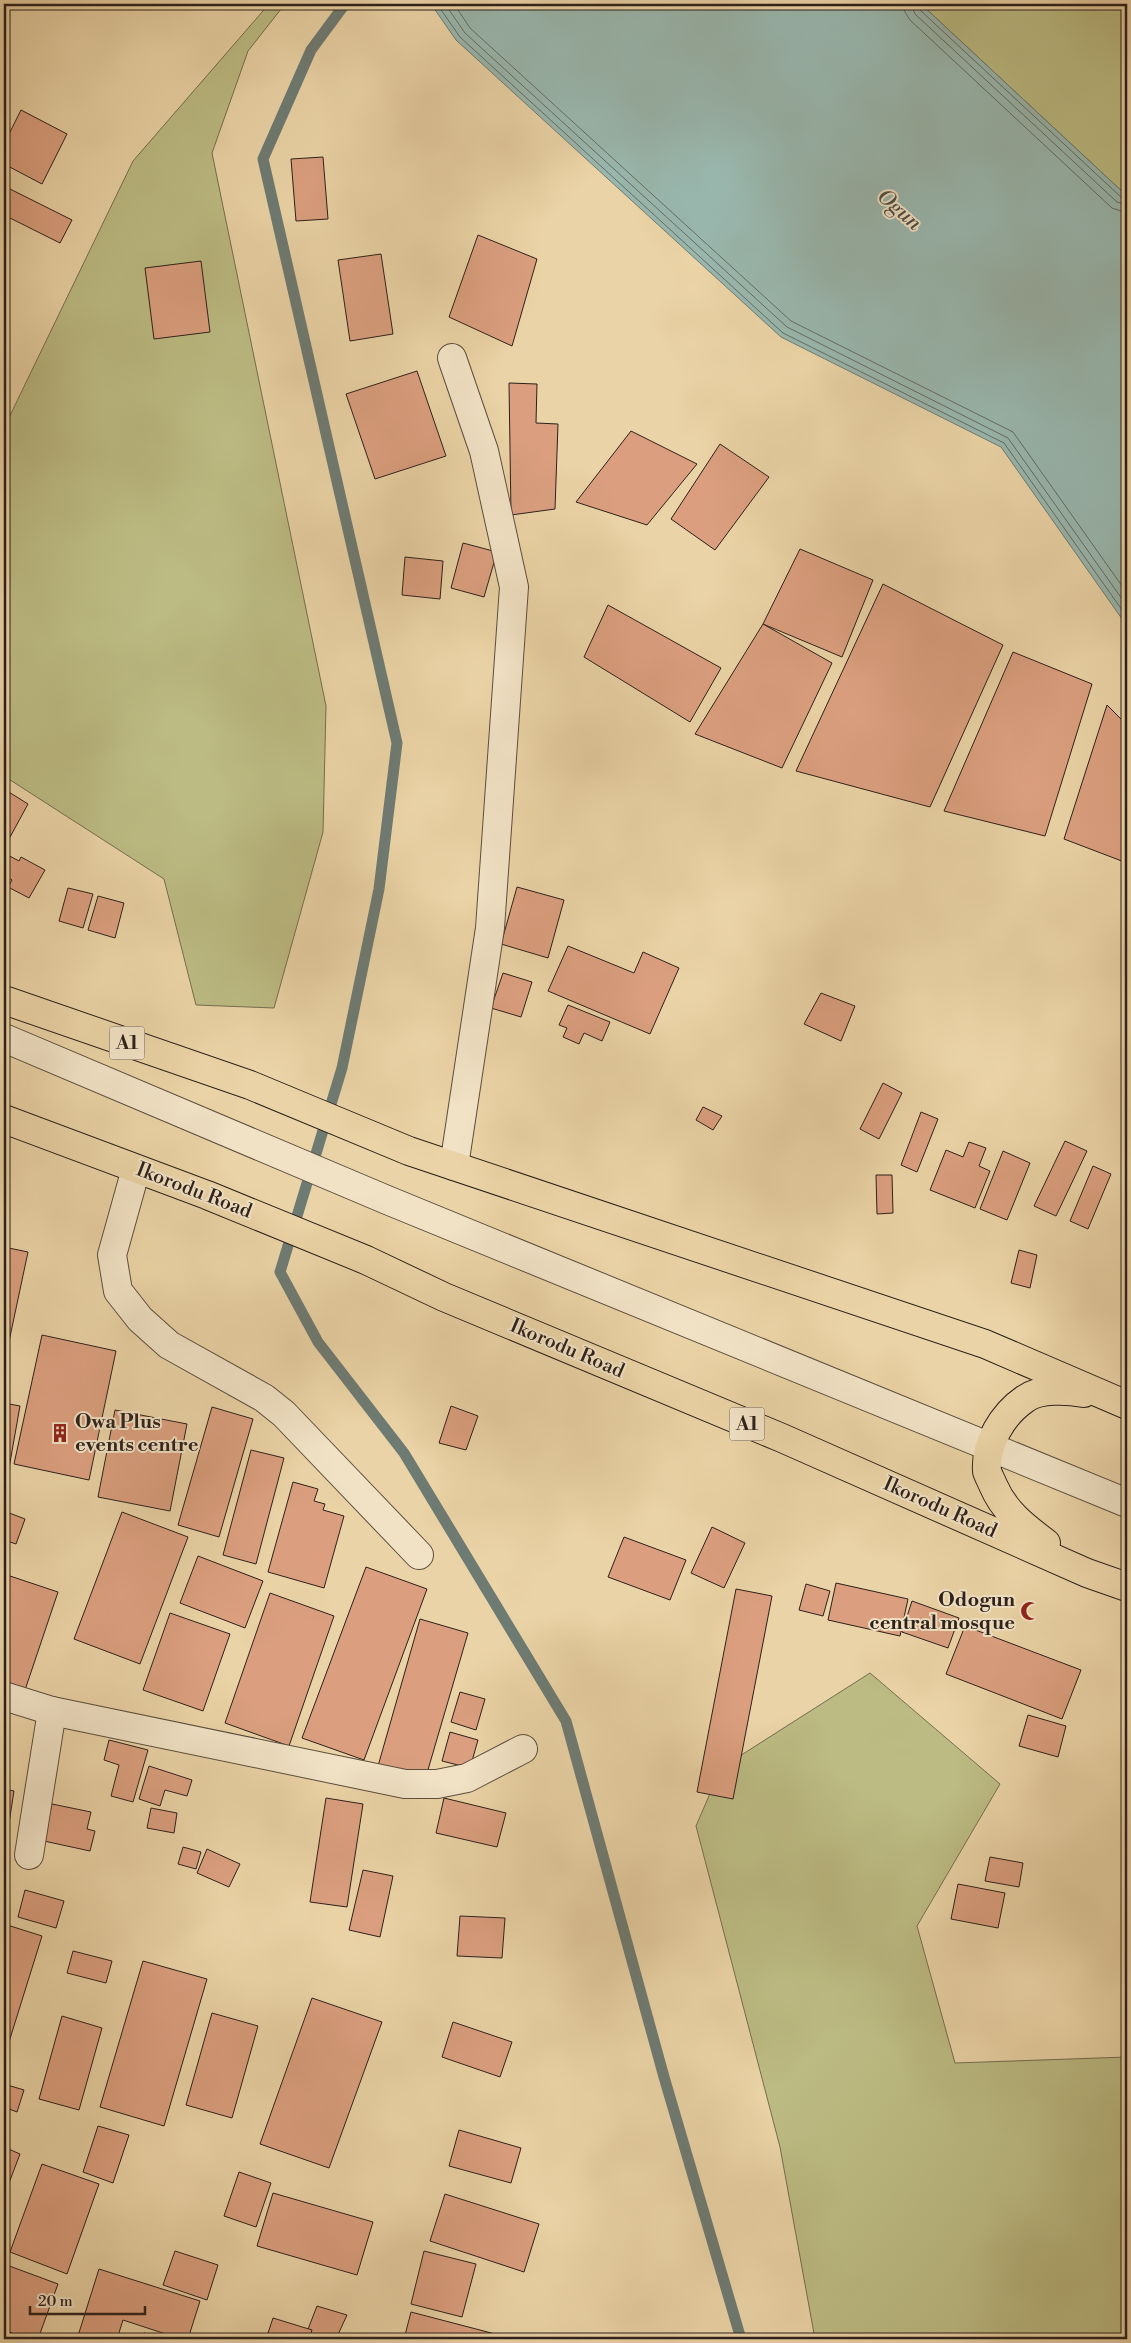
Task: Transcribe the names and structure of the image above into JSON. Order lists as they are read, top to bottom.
{
  "streets": {
    "highway": ["A1", "Ikorodu Road"]
  },
  "water": ["Ogun"],
  "places": {
    "building": ["Owa Plus events centre"],
    "mosque": ["Odogun central mosque"]
  },
  "scale_bar": "20 m"
}
